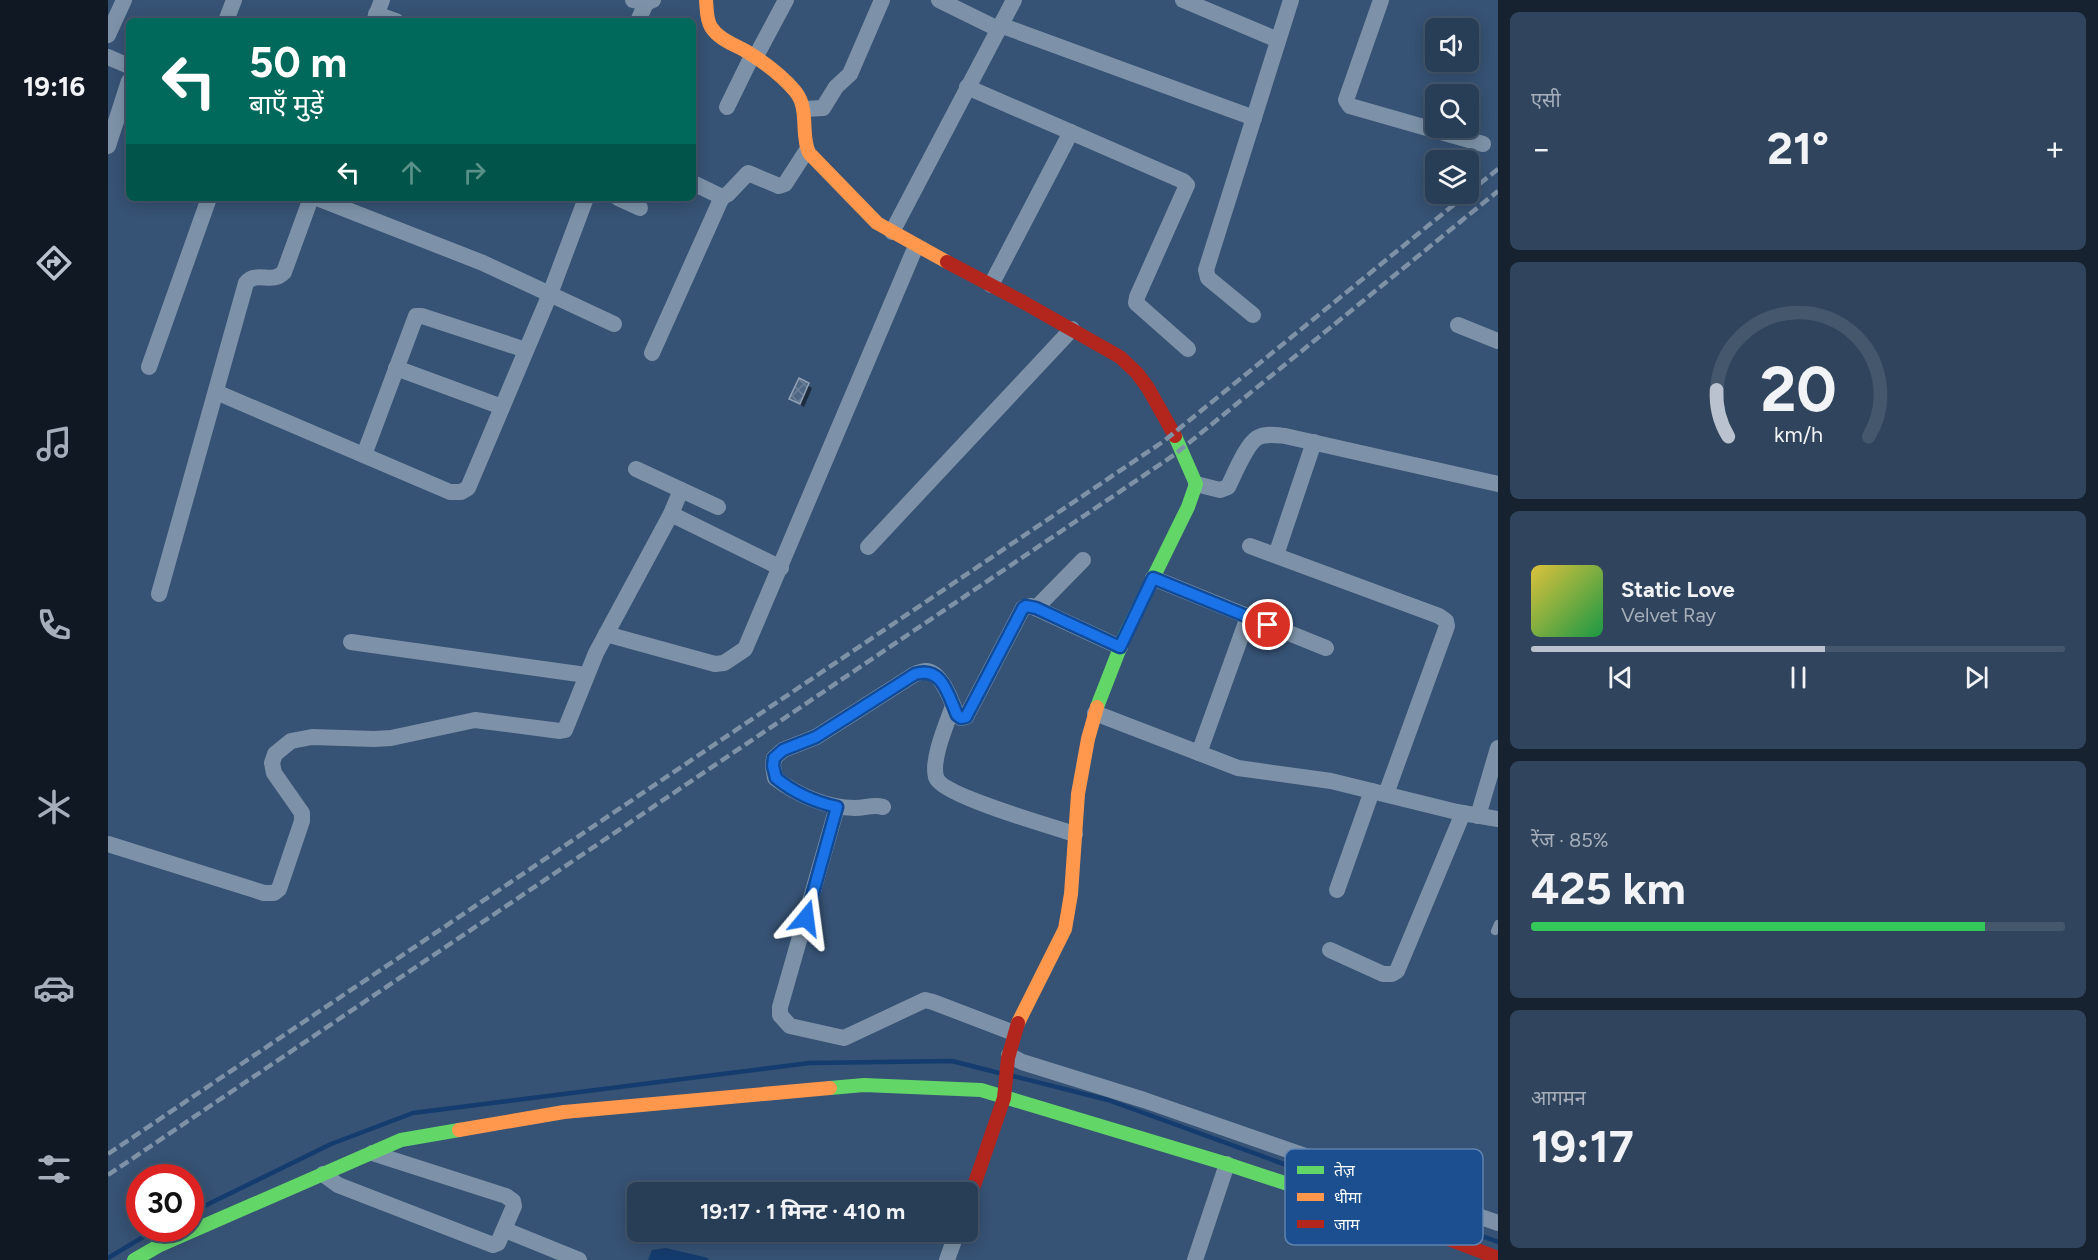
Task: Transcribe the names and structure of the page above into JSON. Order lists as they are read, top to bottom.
{
  "legend": ["तेज़", "धीमा", "जाम"],
  "page": {
    "tabs": "19:16",
    "tile": [
      "एसी",
      ["रेंज · 85%", "425 km"],
      ["आगमन", "19:17"]
    ],
    "turn": ["50 m", "बाएँ मुड़ें"],
    "heat": ["−", "21°", "+"],
    "song": ["Static Love", "Velvet Ray"],
    "limit": "30",
    "trip": "19:17 · 1 मिनट · 410 m",
    "gauge": ["20", "km/h"]
  }
}
